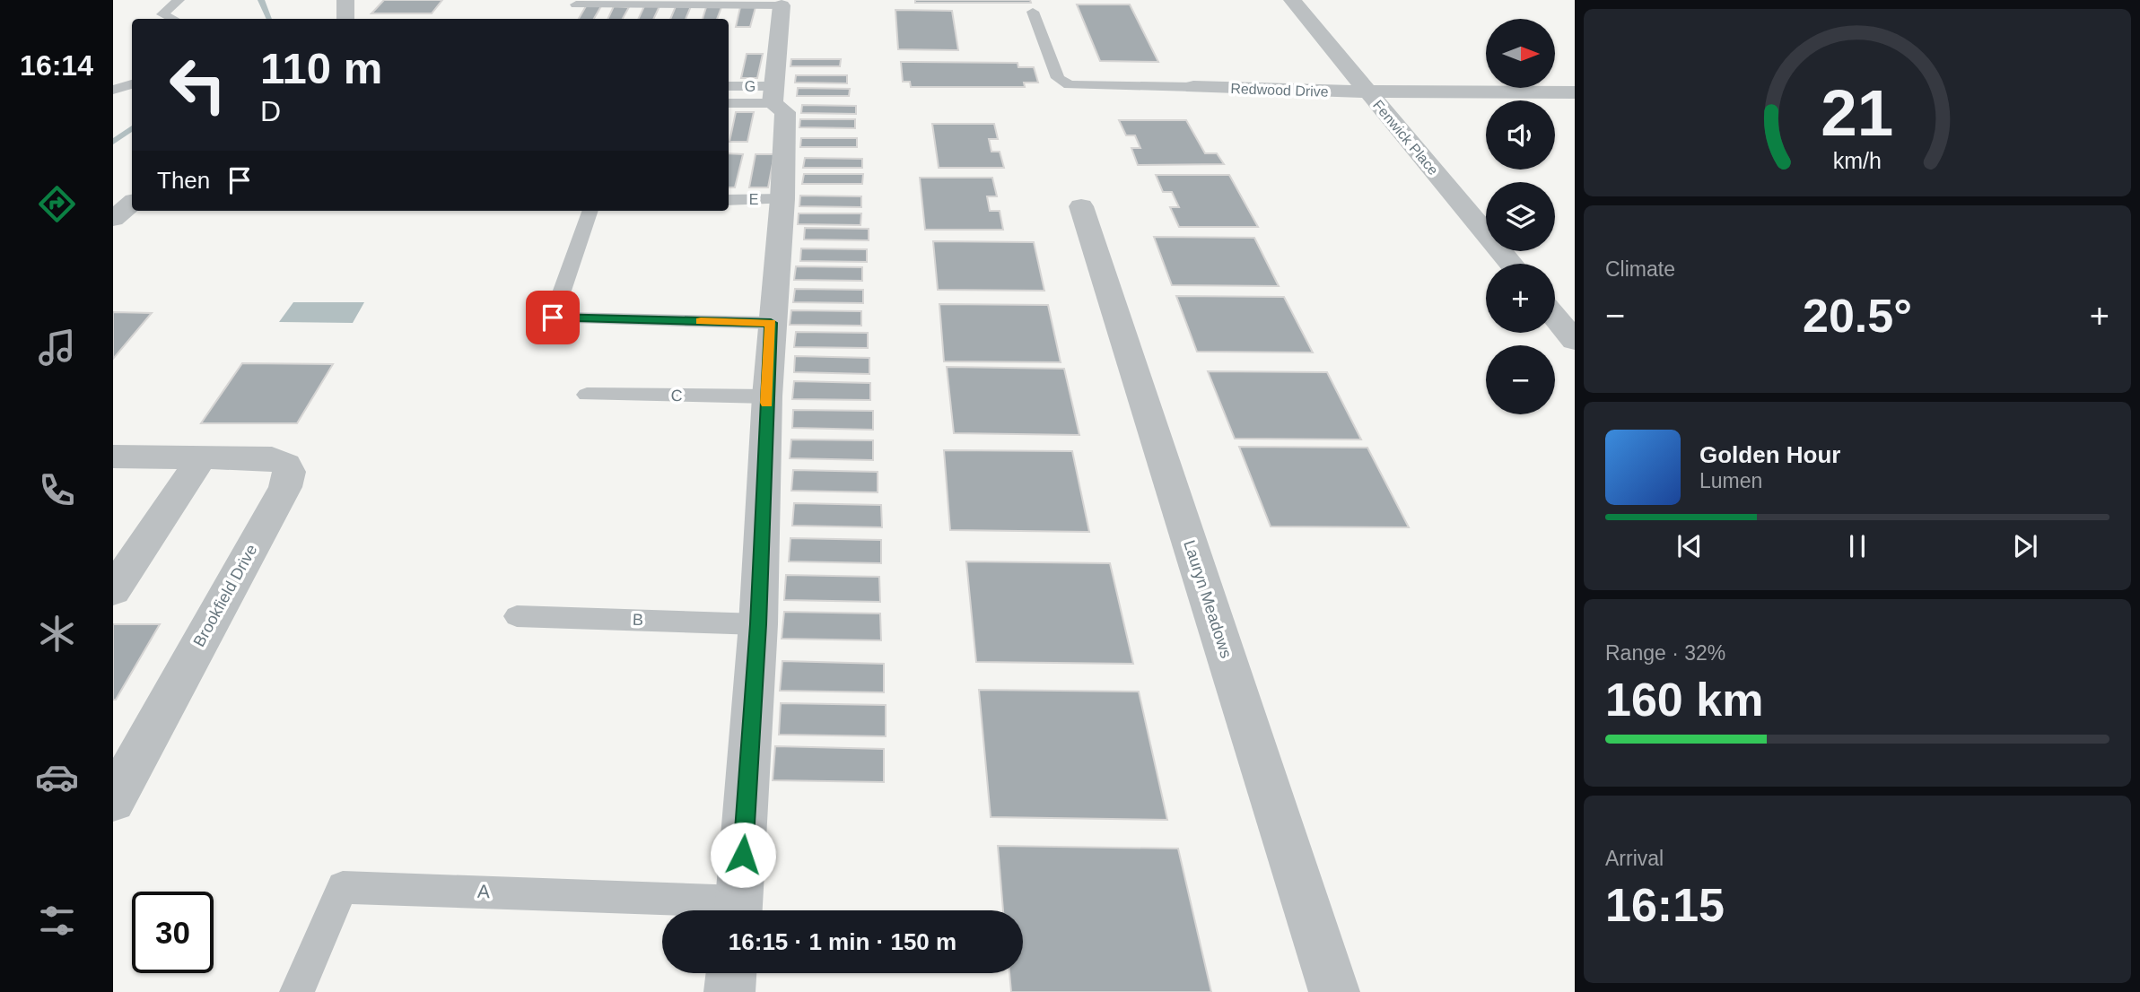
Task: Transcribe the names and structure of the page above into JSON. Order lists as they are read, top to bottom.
{
  "streets": {
    "street": [
      "Redwood Drive",
      "Fenwick Place",
      "Brookfield Drive",
      "Lauryn Meadows"
    ],
    "lane": [
      "G",
      "E",
      "C",
      "B",
      "A"
    ]
  },
  "crossings": [
    ["Redwood Drive", "Fenwick Place"]
  ],
  "north": "right",
  "page": {
    "tabs": "16:14",
    "map_buttons": ["+", "−"],
    "turn": ["110 m", "D"],
    "then": "Then",
    "tile": [
      "Climate",
      ["Range · 32%", "160 km"],
      ["Arrival", "16:15"]
    ],
    "heat": ["−", "20.5°", "+"],
    "song": ["Golden Hour", "Lumen"],
    "limit": "30",
    "trip": "16:15 · 1 min · 150 m",
    "gauge": ["21", "km/h"]
  }
}
